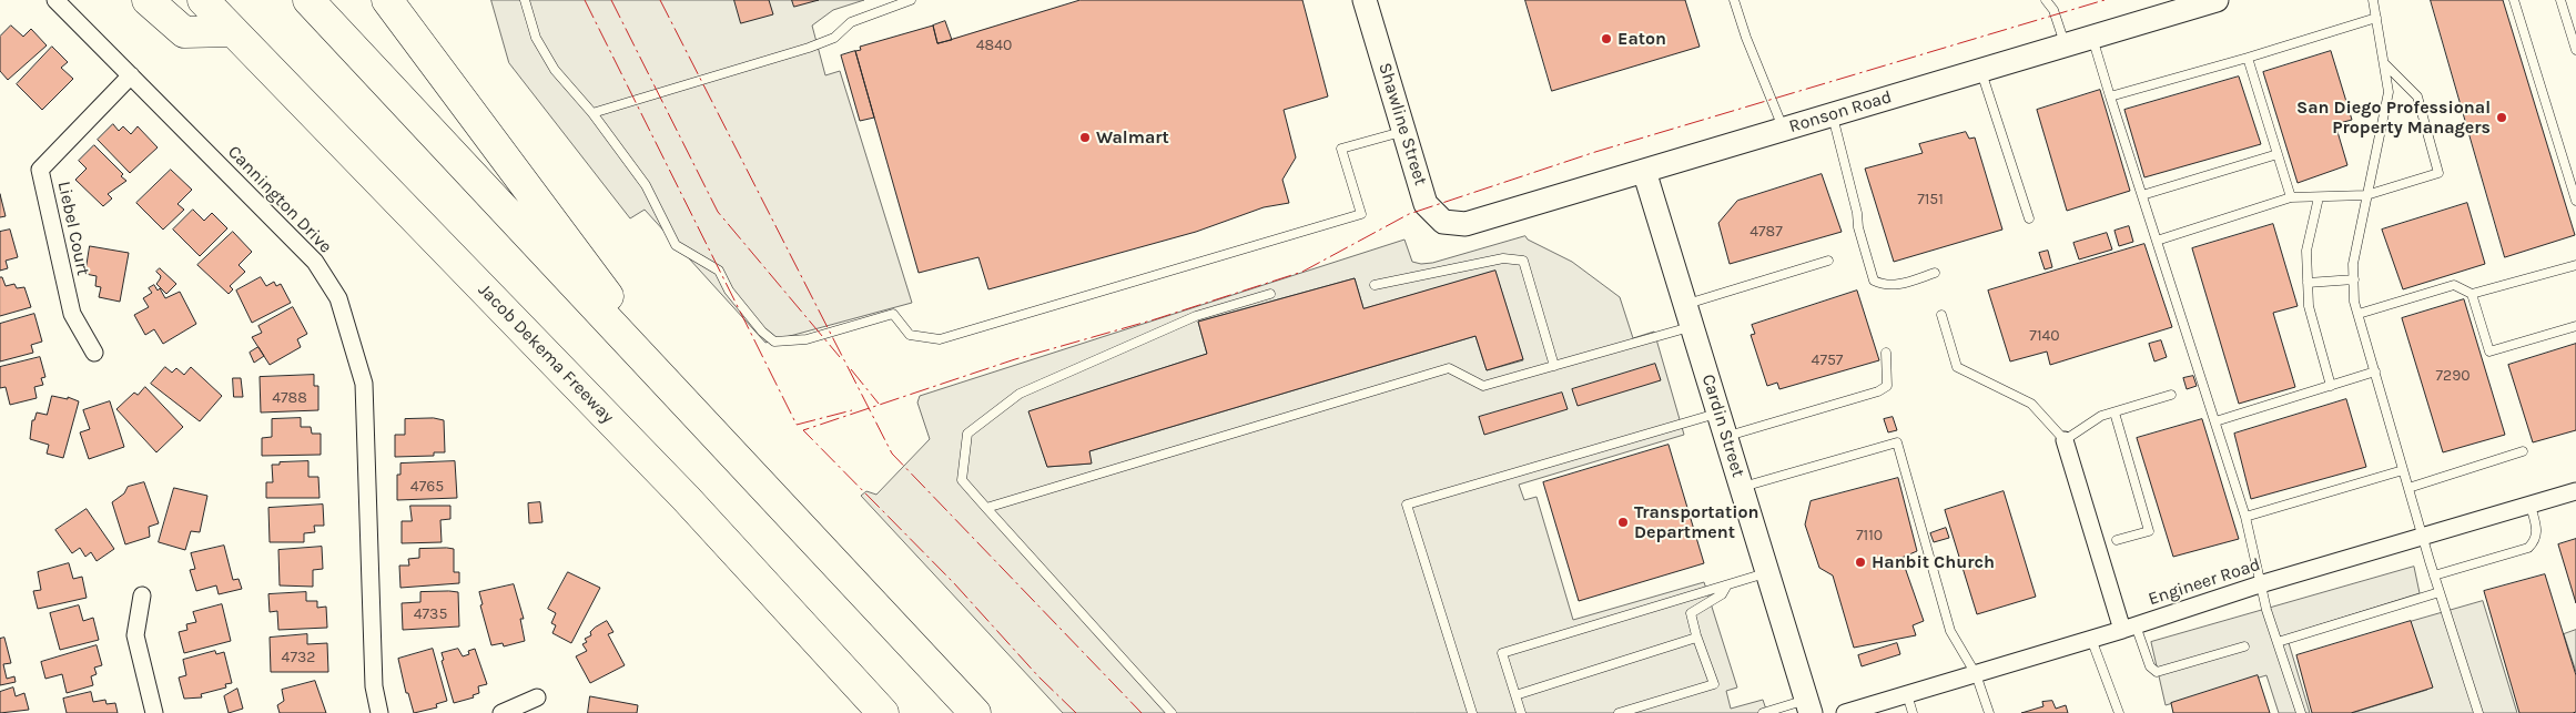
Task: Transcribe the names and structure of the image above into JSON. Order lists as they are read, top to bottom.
{
  "streets": {
    "highway": ["Jacob Dekema Freeway"],
    "street": [
      "Ronson Road",
      "Shawline Street",
      "Cannington Drive",
      "Liebel Court",
      "Cardin Street",
      "Engineer Road"
    ]
  },
  "crossings": [
    ["Ronson Road", "Shawline Street"],
    ["Ronson Road", "Cardin Street"],
    ["Cannington Drive", "Liebel Court"]
  ],
  "places": [
    "Eaton",
    "San Diego Professional Property Managers",
    "Walmart",
    "Transportation Department",
    "Hanbit Church"
  ],
  "house_numbers": [
    "4840",
    "7151",
    "4787",
    "7140",
    "4757",
    "7290",
    "4788",
    "4765",
    "7110",
    "4735",
    "4732"
  ]
}
